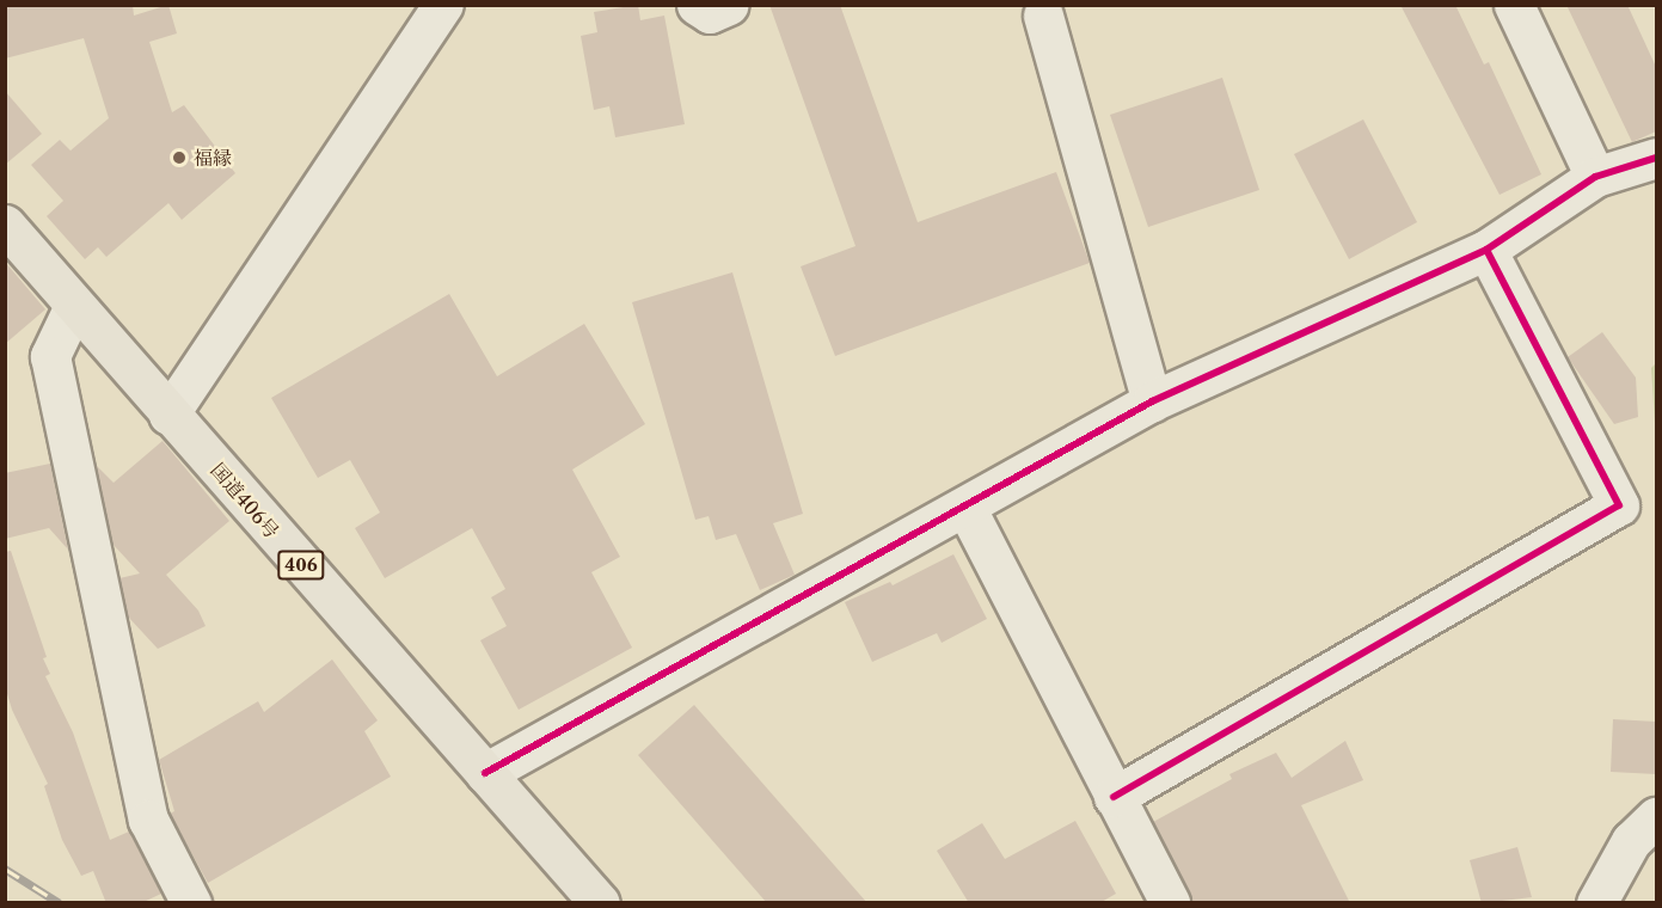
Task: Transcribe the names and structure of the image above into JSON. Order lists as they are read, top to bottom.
{
  "streets": {
    "highway": ["国道406号", "406"]
  },
  "places": ["福縁"]
}
